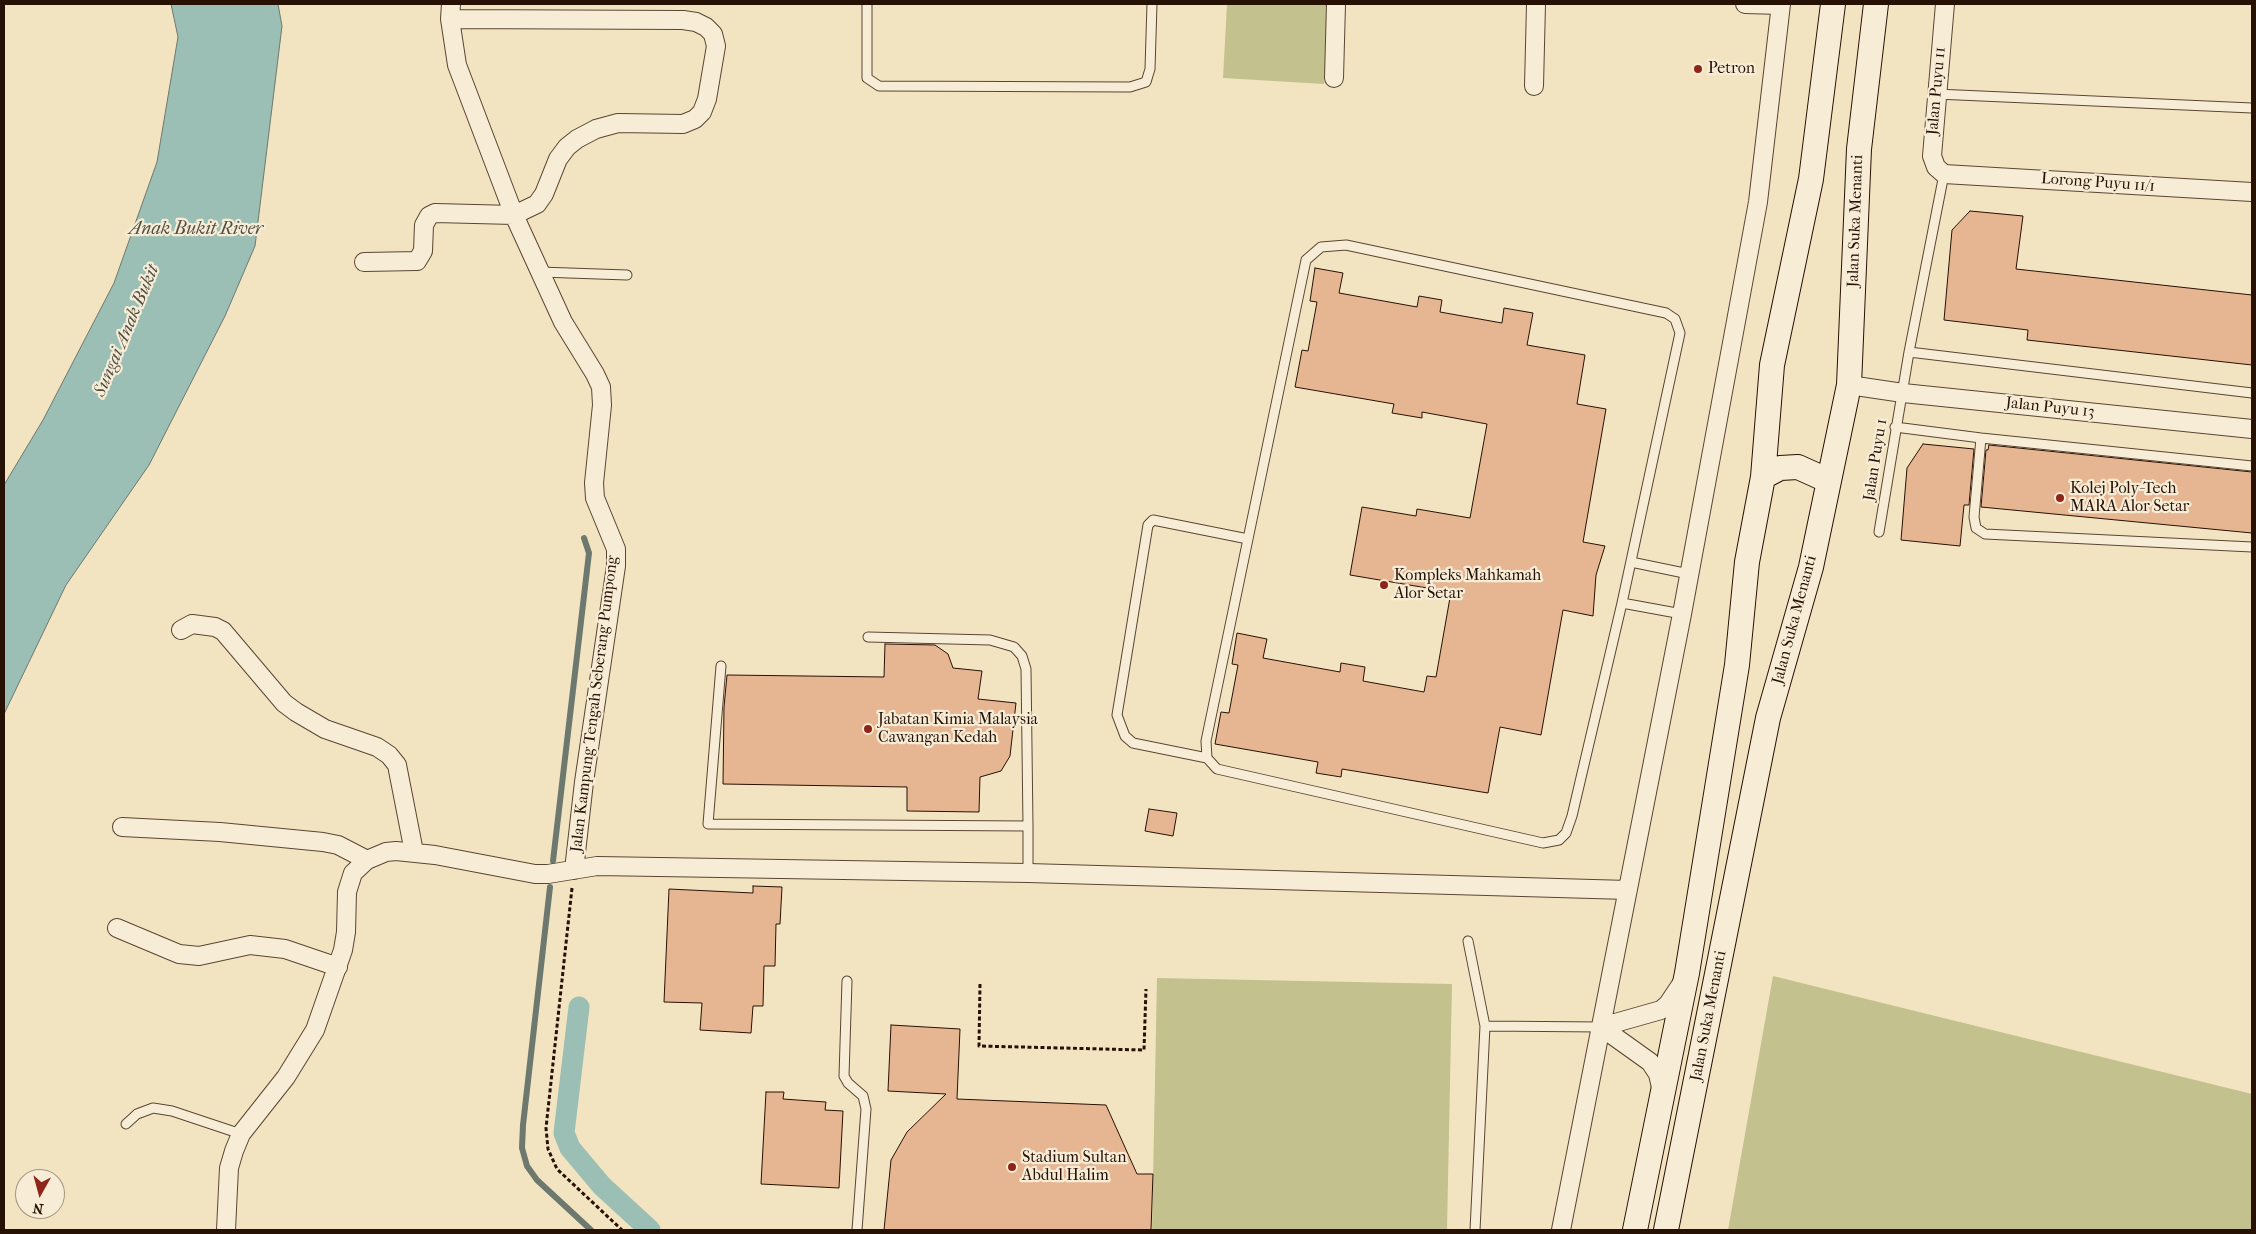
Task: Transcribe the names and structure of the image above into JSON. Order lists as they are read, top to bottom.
{
  "streets": {
    "main road": ["Jalan Suka Menanti"],
    "street": [
      "Jalan Puyu 11",
      "Lorong Puyu 11/1",
      "Jalan Puyu 13",
      "Jalan Kampung Tengah Seberang Pumpong"
    ],
    "lane": ["Jalan Puyu 1"]
  },
  "crossings": [
    ["Jalan Puyu 11", "Lorong Puyu 11/1"],
    ["Jalan Puyu 11", "Jalan Puyu 1"],
    ["Lorong Puyu 11/1", "Jalan Puyu 1"],
    ["Jalan Suka Menanti", "Jalan Puyu 13"],
    ["Jalan Puyu 13", "Jalan Puyu 1"]
  ],
  "water": ["Anak Bukit River", "Sungai Anak Bukit"],
  "places": [
    "Petron",
    "Kolej Poly-Tech MARA Alor Setar",
    "Kompleks Mahkamah Alor Setar",
    "Jabatan Kimia Malaysia Cawangan Kedah",
    "Stadium Sultan Abdul Halim"
  ],
  "north": "bottom"
}
